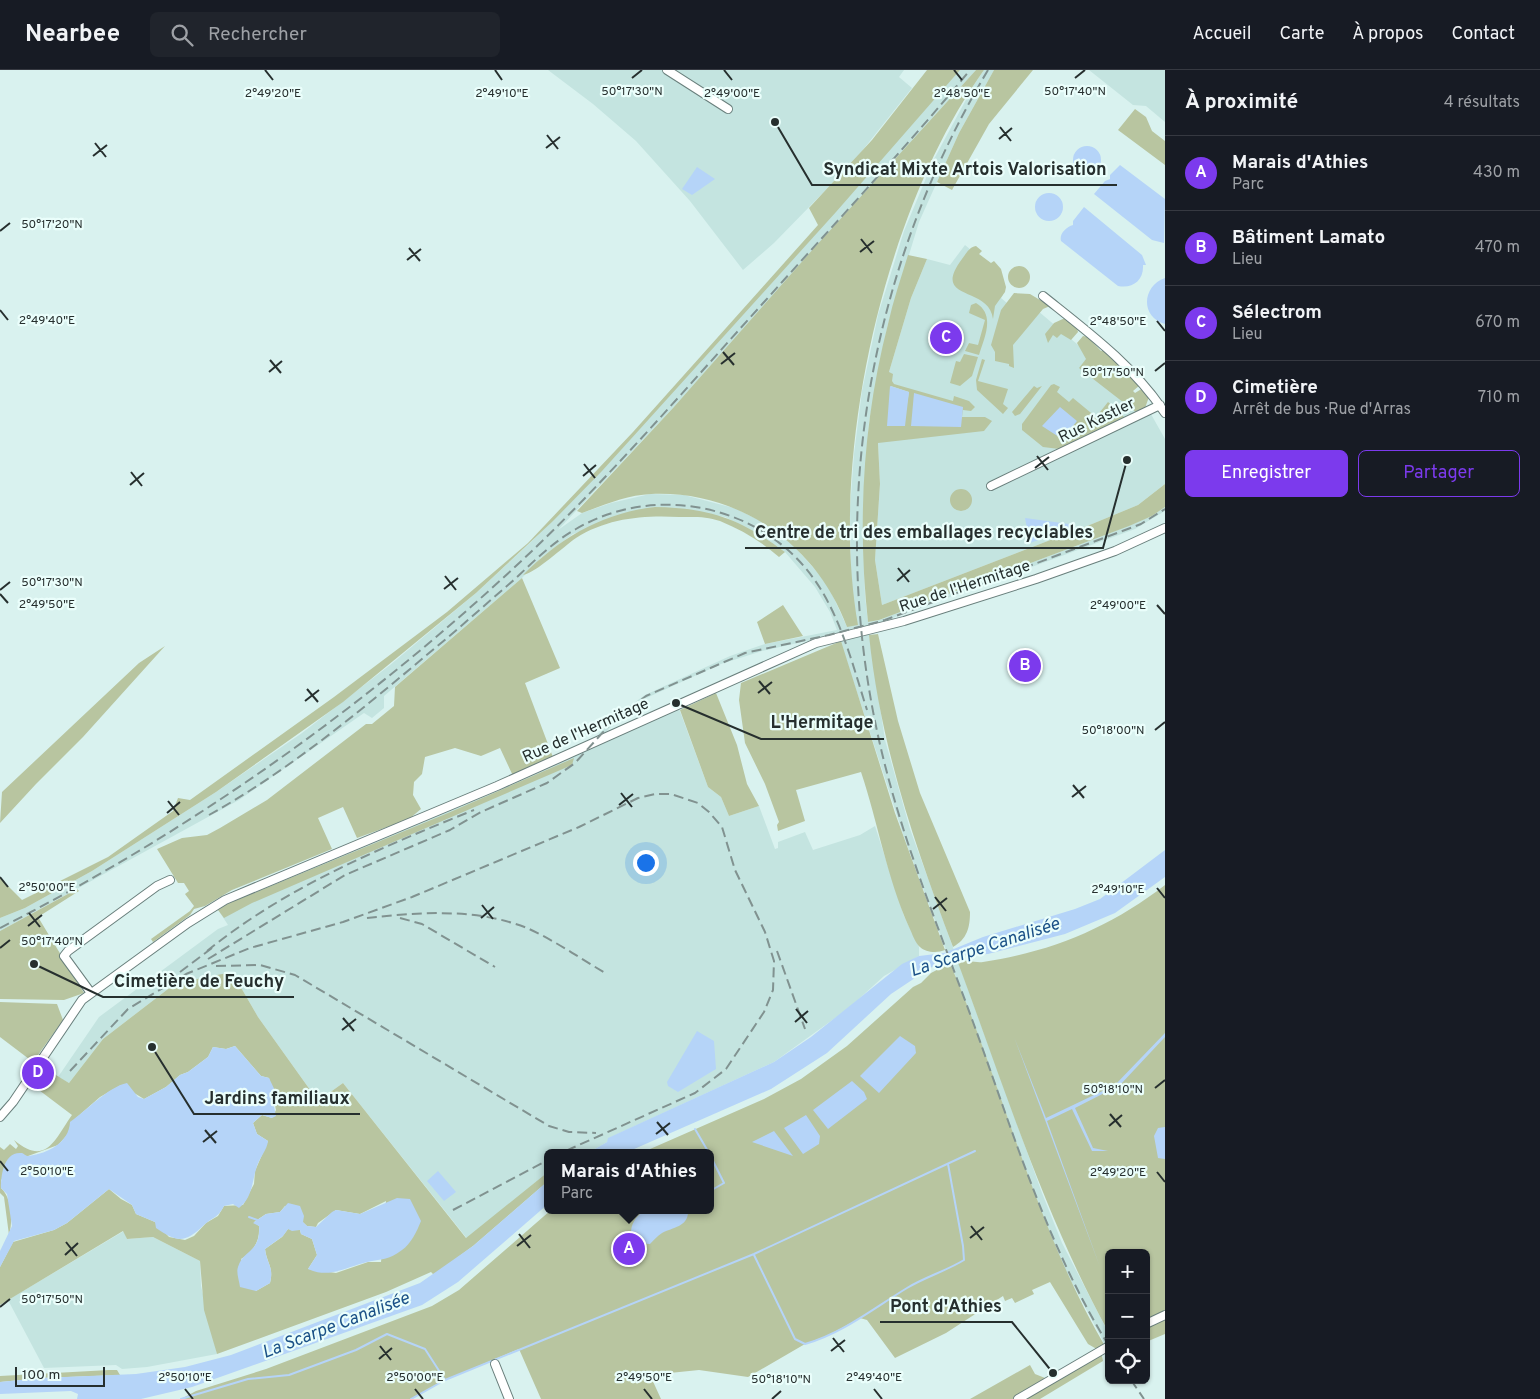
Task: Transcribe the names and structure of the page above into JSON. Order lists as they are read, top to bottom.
{
  "streets": {
    "street": ["Rue Kastler", "Rue de l'Hermitage"]
  },
  "water": ["La Scarpe Canalisée"],
  "places": [
    "Syndicat Mixte Artois Valorisation",
    "Centre de tri des emballages recyclables",
    "L'Hermitage",
    "Cimetière de Feuchy",
    "Jardins familiaux",
    "Pont d'Athies"
  ],
  "scale_bar": "100 m",
  "page": {
    "header": "Nearbee",
    "search": "Rechercher",
    "nav": [
      "Accueil",
      "Carte",
      "À propos",
      "Contact"
    ],
    "heading": ["À proximité", "4 résultats"],
    "list": [
      {
        "mark": "A",
        "name": "Marais d'Athies",
        "note": "Parc",
        "value": "430 m"
      },
      {
        "mark": "B",
        "name": "Bâtiment Lamato",
        "note": "Lieu",
        "value": "470 m"
      },
      {
        "mark": "C",
        "name": "Sélectrom",
        "note": "Lieu",
        "value": "670 m"
      },
      {
        "mark": "D",
        "name": "Cimetière",
        "note": "Arrêt de bus · Rue d'Arras",
        "value": "710 m"
      }
    ],
    "pins": [
      "C",
      "B",
      "D",
      "A"
    ],
    "buttons": ["Enregistrer", "Partager"],
    "popup": ["Marais d'Athies", "Parc"],
    "map_buttons": ["+", "−"],
    "scale": "100 m"
  },
  "coordinates": [
    "50°17'30\"N",
    "50°17'40\"N",
    "2°49'10\"E",
    "2°49'00\"E",
    "2°48'50\"E",
    "2°49'20\"E",
    "50°17'20\"N",
    "2°49'40\"E",
    "50°17'50\"N",
    "2°49'50\"E",
    "50°18'00\"N",
    "2°50'00\"E",
    "50°18'10\"N",
    "2°50'10\"E"
  ]
}
